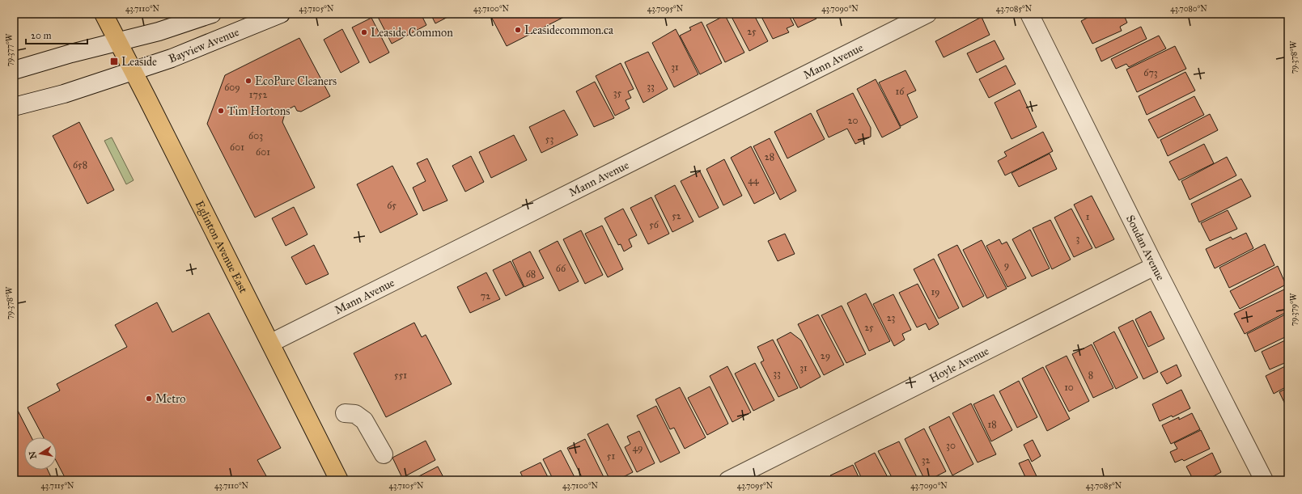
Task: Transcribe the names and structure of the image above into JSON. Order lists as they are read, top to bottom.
{
  "streets": {
    "main road": ["Eglinton Avenue East"],
    "street": [
      "Bayview Avenue",
      "Mann Avenue",
      "Soudan Avenue",
      "Hoyle Avenue"
    ]
  },
  "crossings": [
    ["Bayview Avenue", "Eglinton Avenue East"],
    ["Mann Avenue", "Eglinton Avenue East"],
    ["Soudan Avenue", "Hoyle Avenue"]
  ],
  "places": {
    "other": [
      "Leasidecommon.ca",
      "Leaside Common",
      "EcoPure Cleaners",
      "Tim Hortons",
      "Metro"
    ],
    "transit": ["Leaside"]
  },
  "house_numbers": [
    "25",
    "31",
    "673",
    "33",
    "609",
    "16",
    "35",
    "1752",
    "20",
    "603",
    "53",
    "601",
    "601",
    "28",
    "658",
    "44",
    "65",
    "52",
    "1",
    "56",
    "3",
    "9",
    "66",
    "68",
    "19",
    "72",
    "23",
    "25",
    "29",
    "31",
    "33",
    "551",
    "8",
    "10",
    "18",
    "30",
    "49",
    "51",
    "32"
  ],
  "scale_bar": "20 m",
  "north": "left",
  "coordinates": [
    "43.7110°N",
    "43.7105°N",
    "43.7100°N",
    "43.7095°N",
    "43.7090°N",
    "43.7085°N",
    "43.7080°N",
    "79.377°W",
    "79.378°W",
    "79.379°W",
    "43.7115°N"
  ]
}
